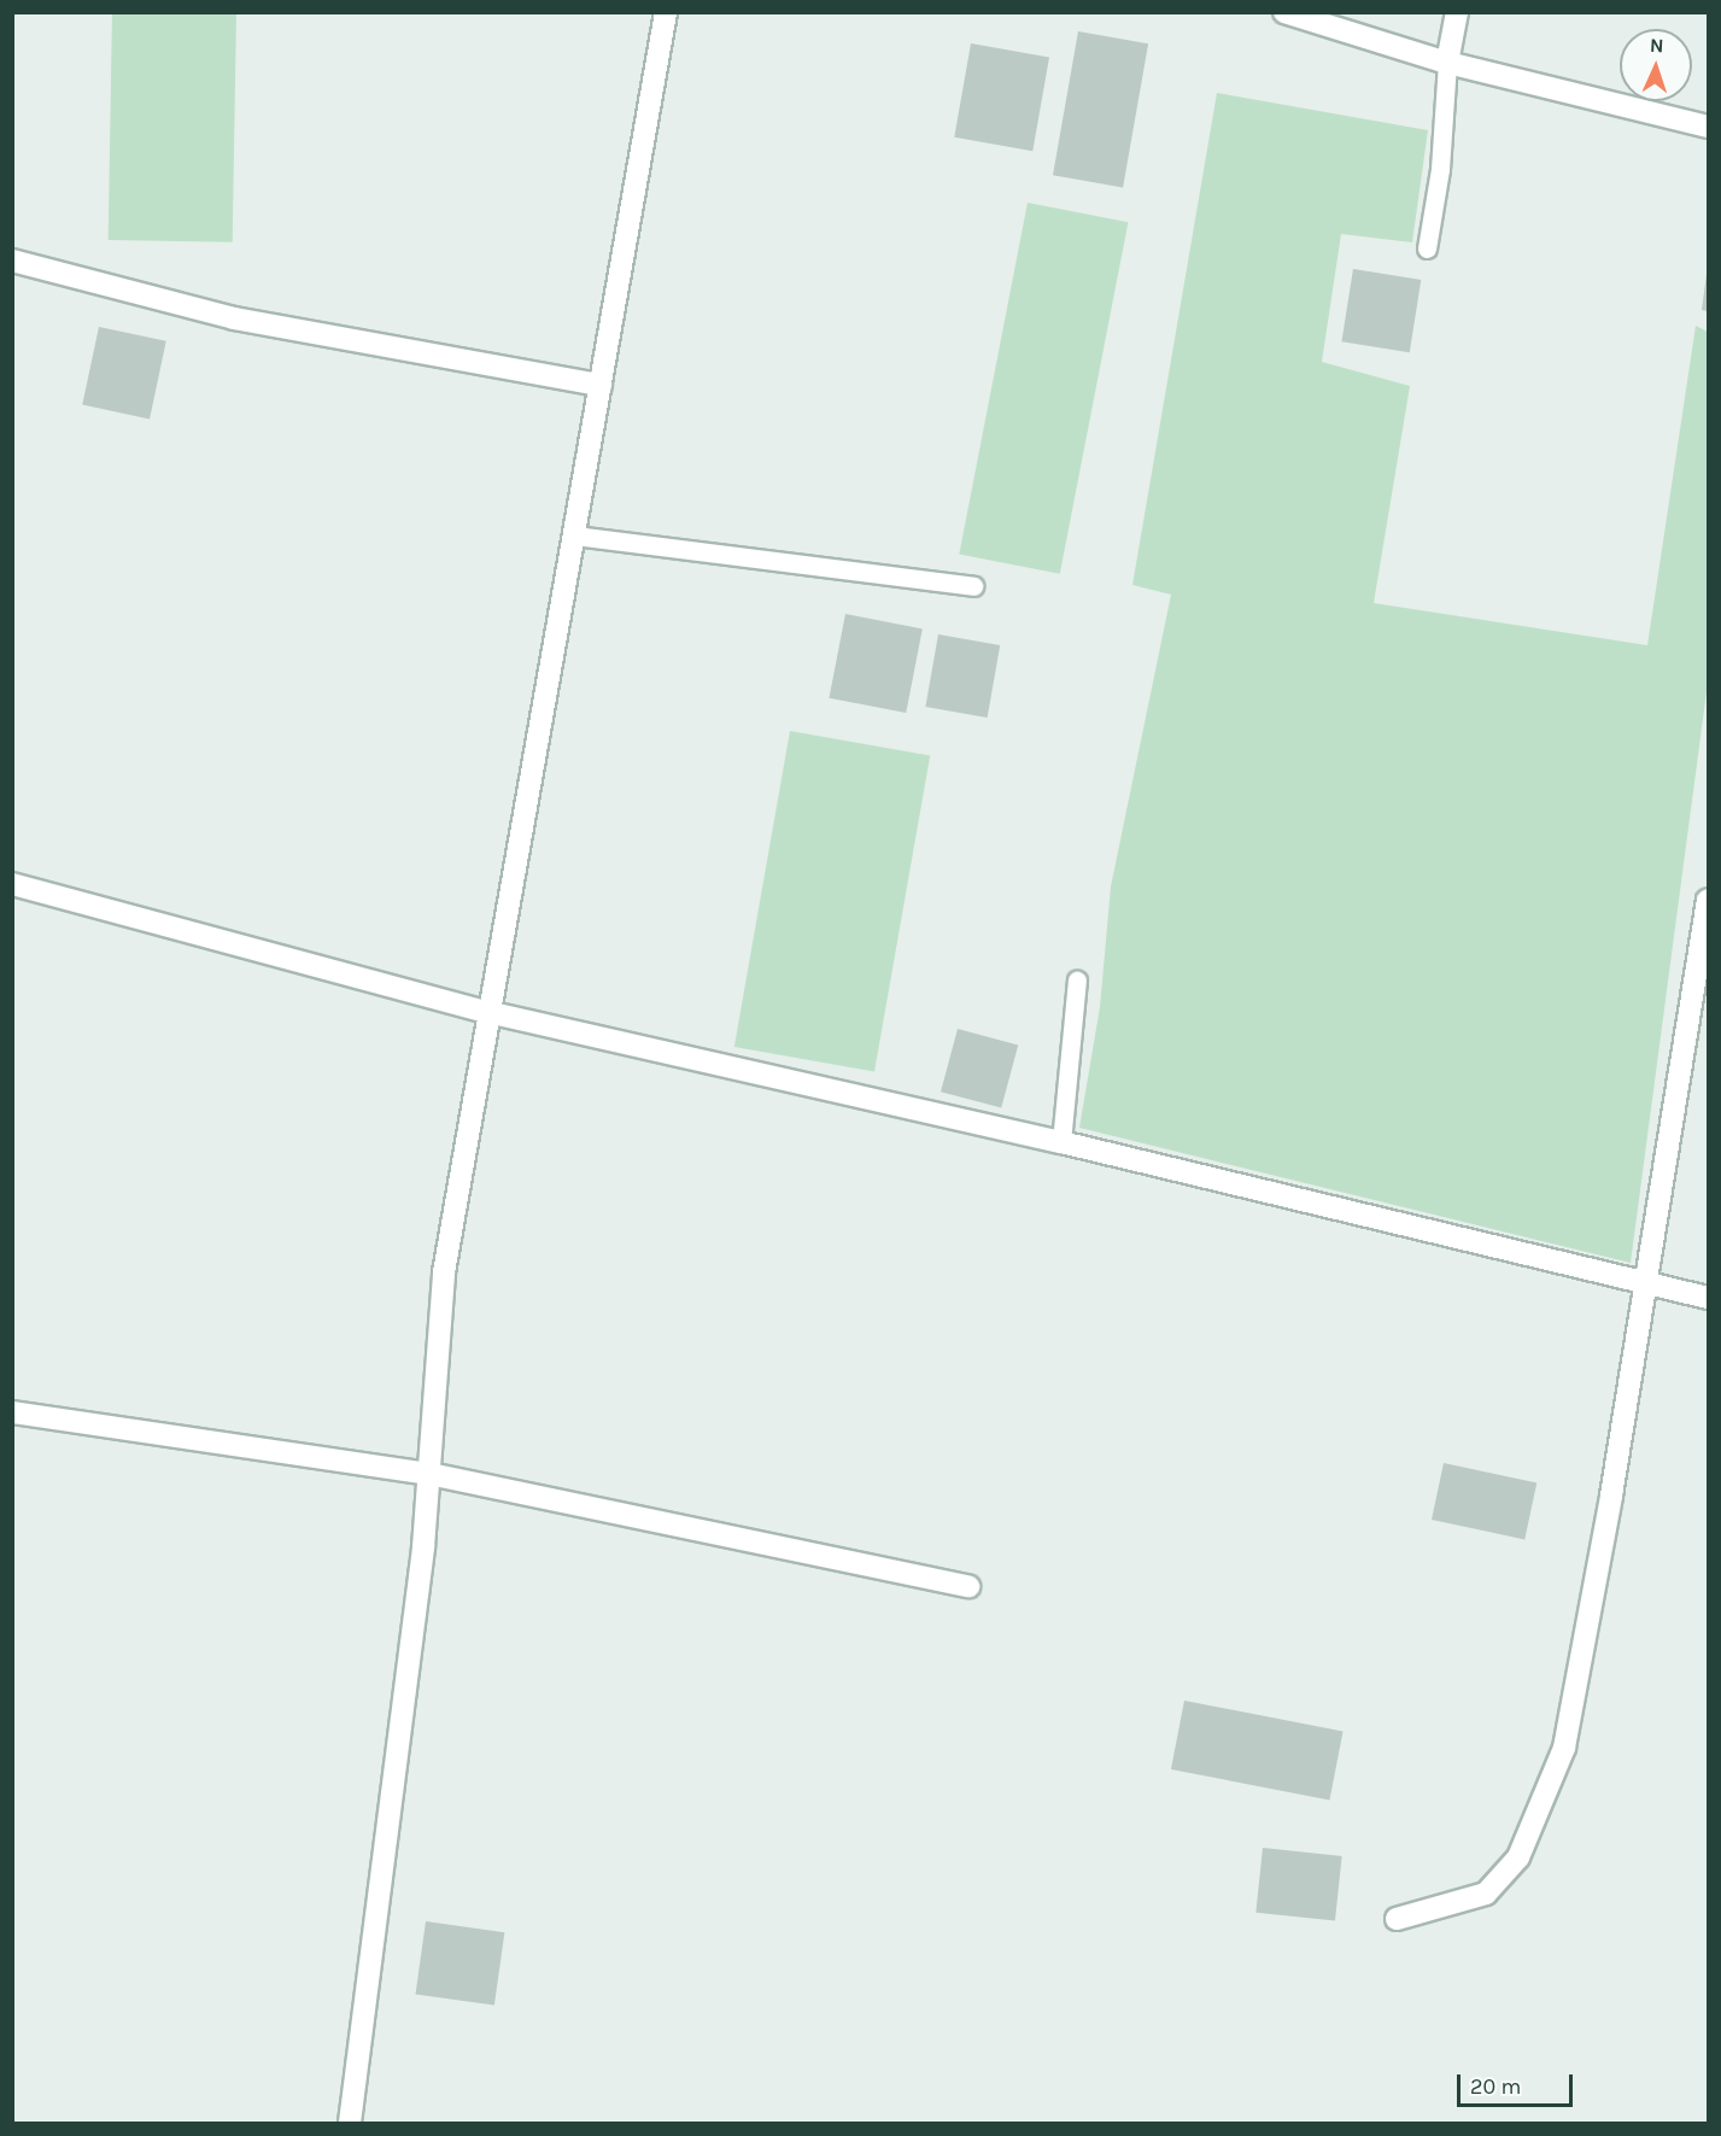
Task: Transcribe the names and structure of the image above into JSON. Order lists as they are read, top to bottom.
{
  "scale_bar": "20 m",
  "north": "top"
}
